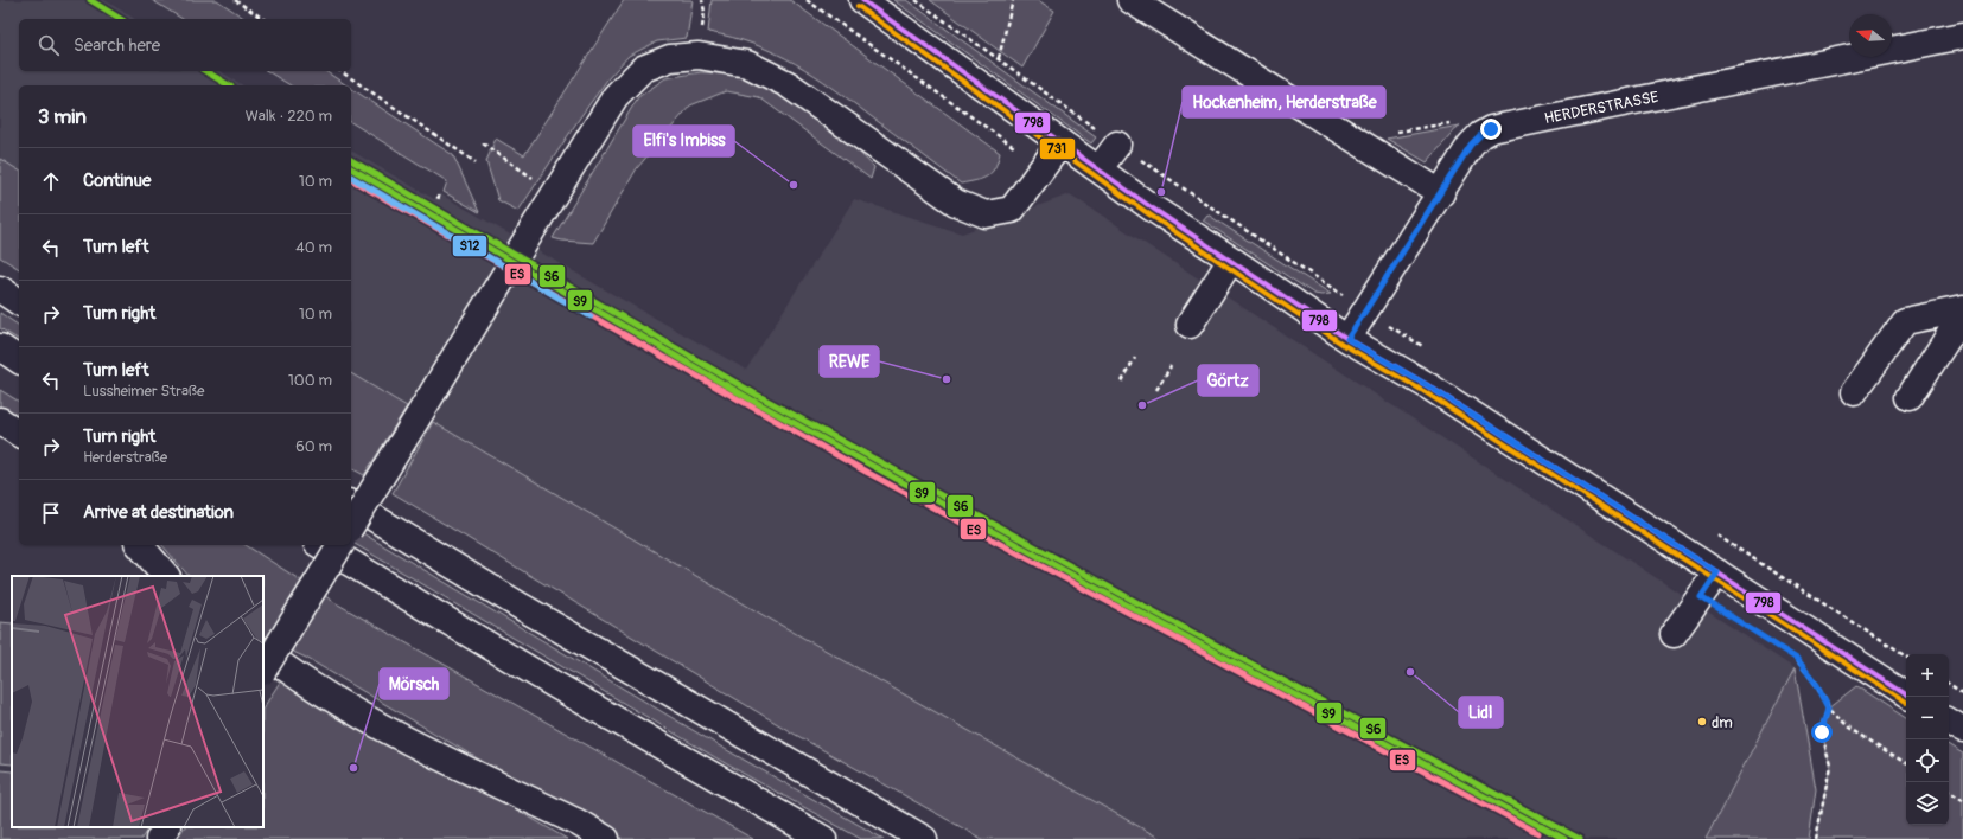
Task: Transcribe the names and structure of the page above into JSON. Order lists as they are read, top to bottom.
{
  "streets": {
    "main road": ["HERDERSTRASSE"]
  },
  "places": [
    "Elfi's Imbiss",
    "Hockenheim, Herderstraße",
    "REWE",
    "Görtz",
    "Lidl",
    "dm",
    "Mörsch"
  ],
  "lines": [
    "transit line S6",
    "transit line 798",
    "transit line 731",
    "transit line S9",
    "transit line S12",
    "transit line ES"
  ],
  "north": "left",
  "page": {
    "search": "Search here",
    "heading": ["3 min", "Walk · 220 m"],
    "list": [
      ["Continue", "10 m"],
      ["Turn left", "40 m"],
      ["Turn right", "10 m"],
      ["Turn left", "Lussheimer Straße", "100 m"],
      ["Turn right", "Herderstraße", "60 m"],
      "Arrive at destination"
    ],
    "map_buttons": ["+", "−"]
  }
}
